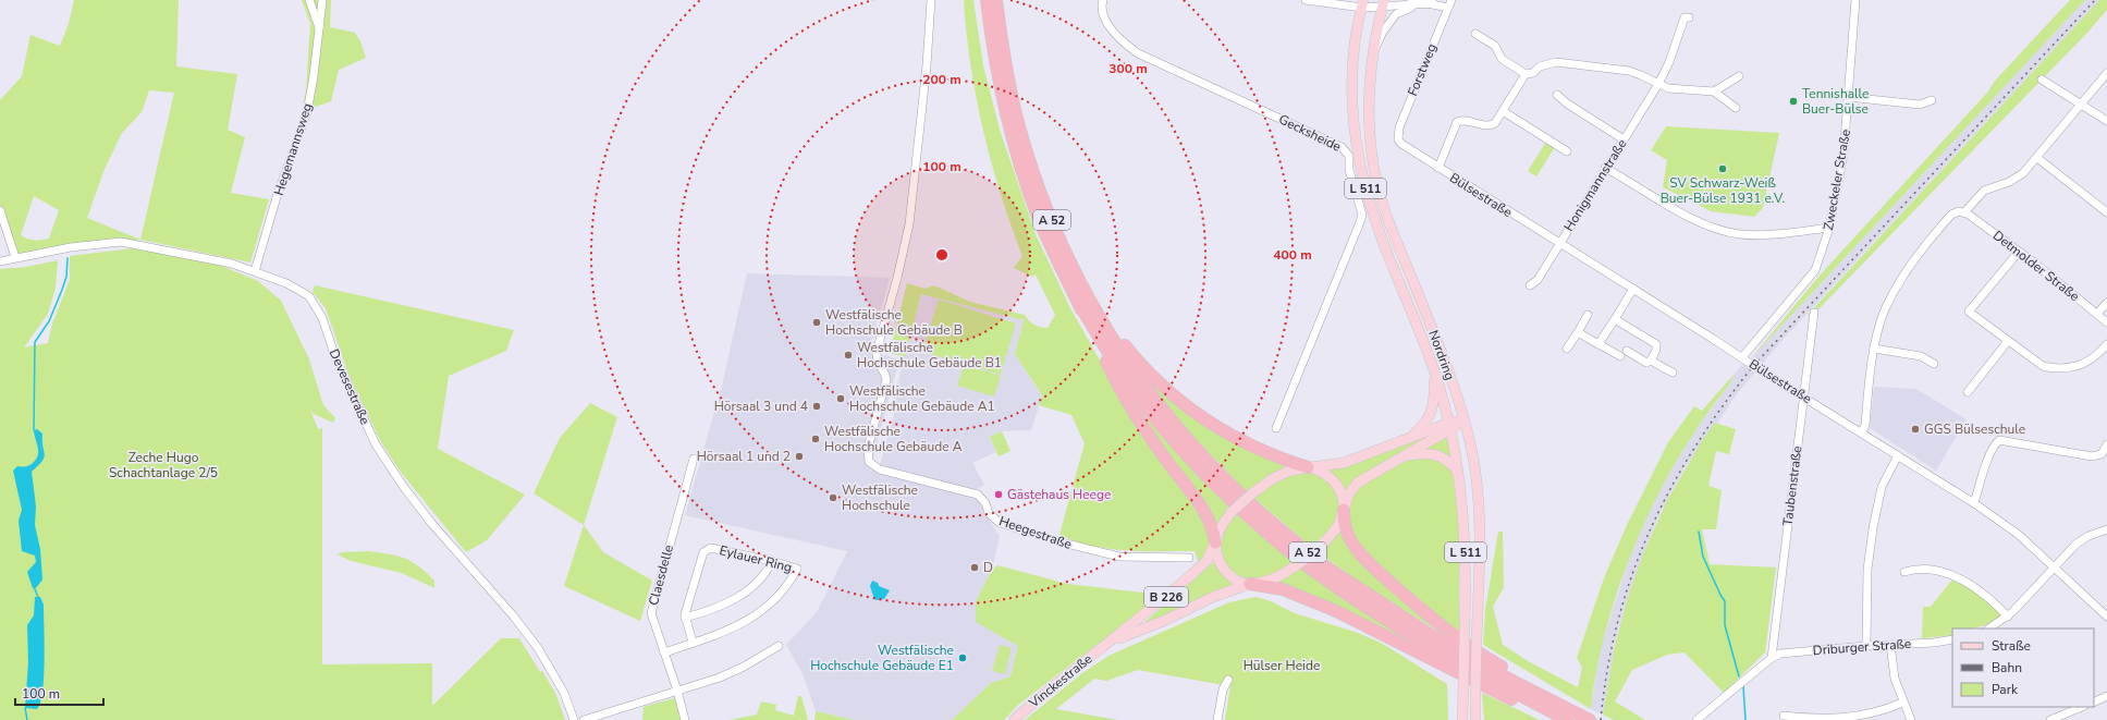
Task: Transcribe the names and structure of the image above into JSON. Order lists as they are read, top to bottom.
{
  "streets": {
    "highway": ["A 52"],
    "main road": [
      "L 511",
      "Nordring",
      "B 226",
      "Vinckestraße"
    ],
    "street": [
      "Forstweg",
      "Gecksheide",
      "Hegemannsweg",
      "Zweckeler Straße",
      "Honigmannstraße",
      "Bülsestraße",
      "Detmolder Straße",
      "Devesestraße",
      "Taubenstraße",
      "Heegestraße",
      "Eylauer Ring",
      "Claesdelle",
      "Driburger Straße"
    ]
  },
  "crossings": [
    ["Forstweg", "Bülsestraße"],
    ["Hegemannsweg", "Devesestraße"],
    ["Zweckeler Straße", "Bülsestraße"],
    ["Honigmannstraße", "Bülsestraße"],
    ["Bülsestraße", "Taubenstraße"],
    ["Nordring", "B 226"],
    ["Taubenstraße", "Driburger Straße"],
    ["Eylauer Ring", "Claesdelle"],
    ["B 226", "Vinckestraße"]
  ],
  "parks": ["Zeche Hugo Schachtanlage 2/5", "Hülser Heide"],
  "places": [
    "Tennishalle Buer-Bülse",
    "SV Schwarz-Weiß Buer-Bülse 1931 e.V.",
    "Westfälische Hochschule Gebäude B",
    "Westfälische Hochschule Gebäude B1",
    "Westfälische Hochschule Gebäude A1",
    "Hörsaal 3 und 4",
    "GGS Bülseschule",
    "Westfälische Hochschule Gebäude A",
    "Hörsaal 1 und 2",
    "Gästehaus Heege",
    "Westfälische Hochschule",
    "D",
    "Westfälische Hochschule Gebäude E1"
  ],
  "legend": ["Straße", "Bahn", "Park"],
  "scale_bar": "100 m",
  "rings": [
    "300 m",
    "200 m",
    "100 m",
    "400 m"
  ]
}
